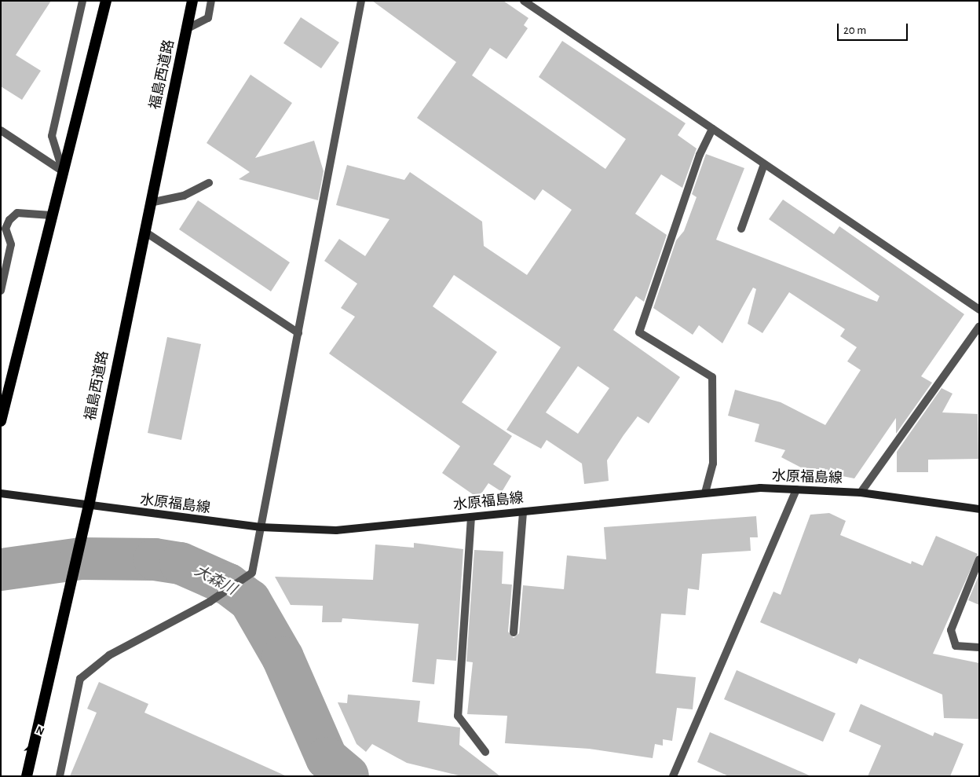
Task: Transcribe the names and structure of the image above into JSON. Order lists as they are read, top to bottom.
{
  "streets": {
    "highway": ["福島西道路"],
    "main road": ["水原福島線"]
  },
  "crossings": [
    ["福島西道路", "水原福島線"]
  ],
  "water": ["大森川"],
  "scale_bar": "20 m",
  "north": "top right"
}
